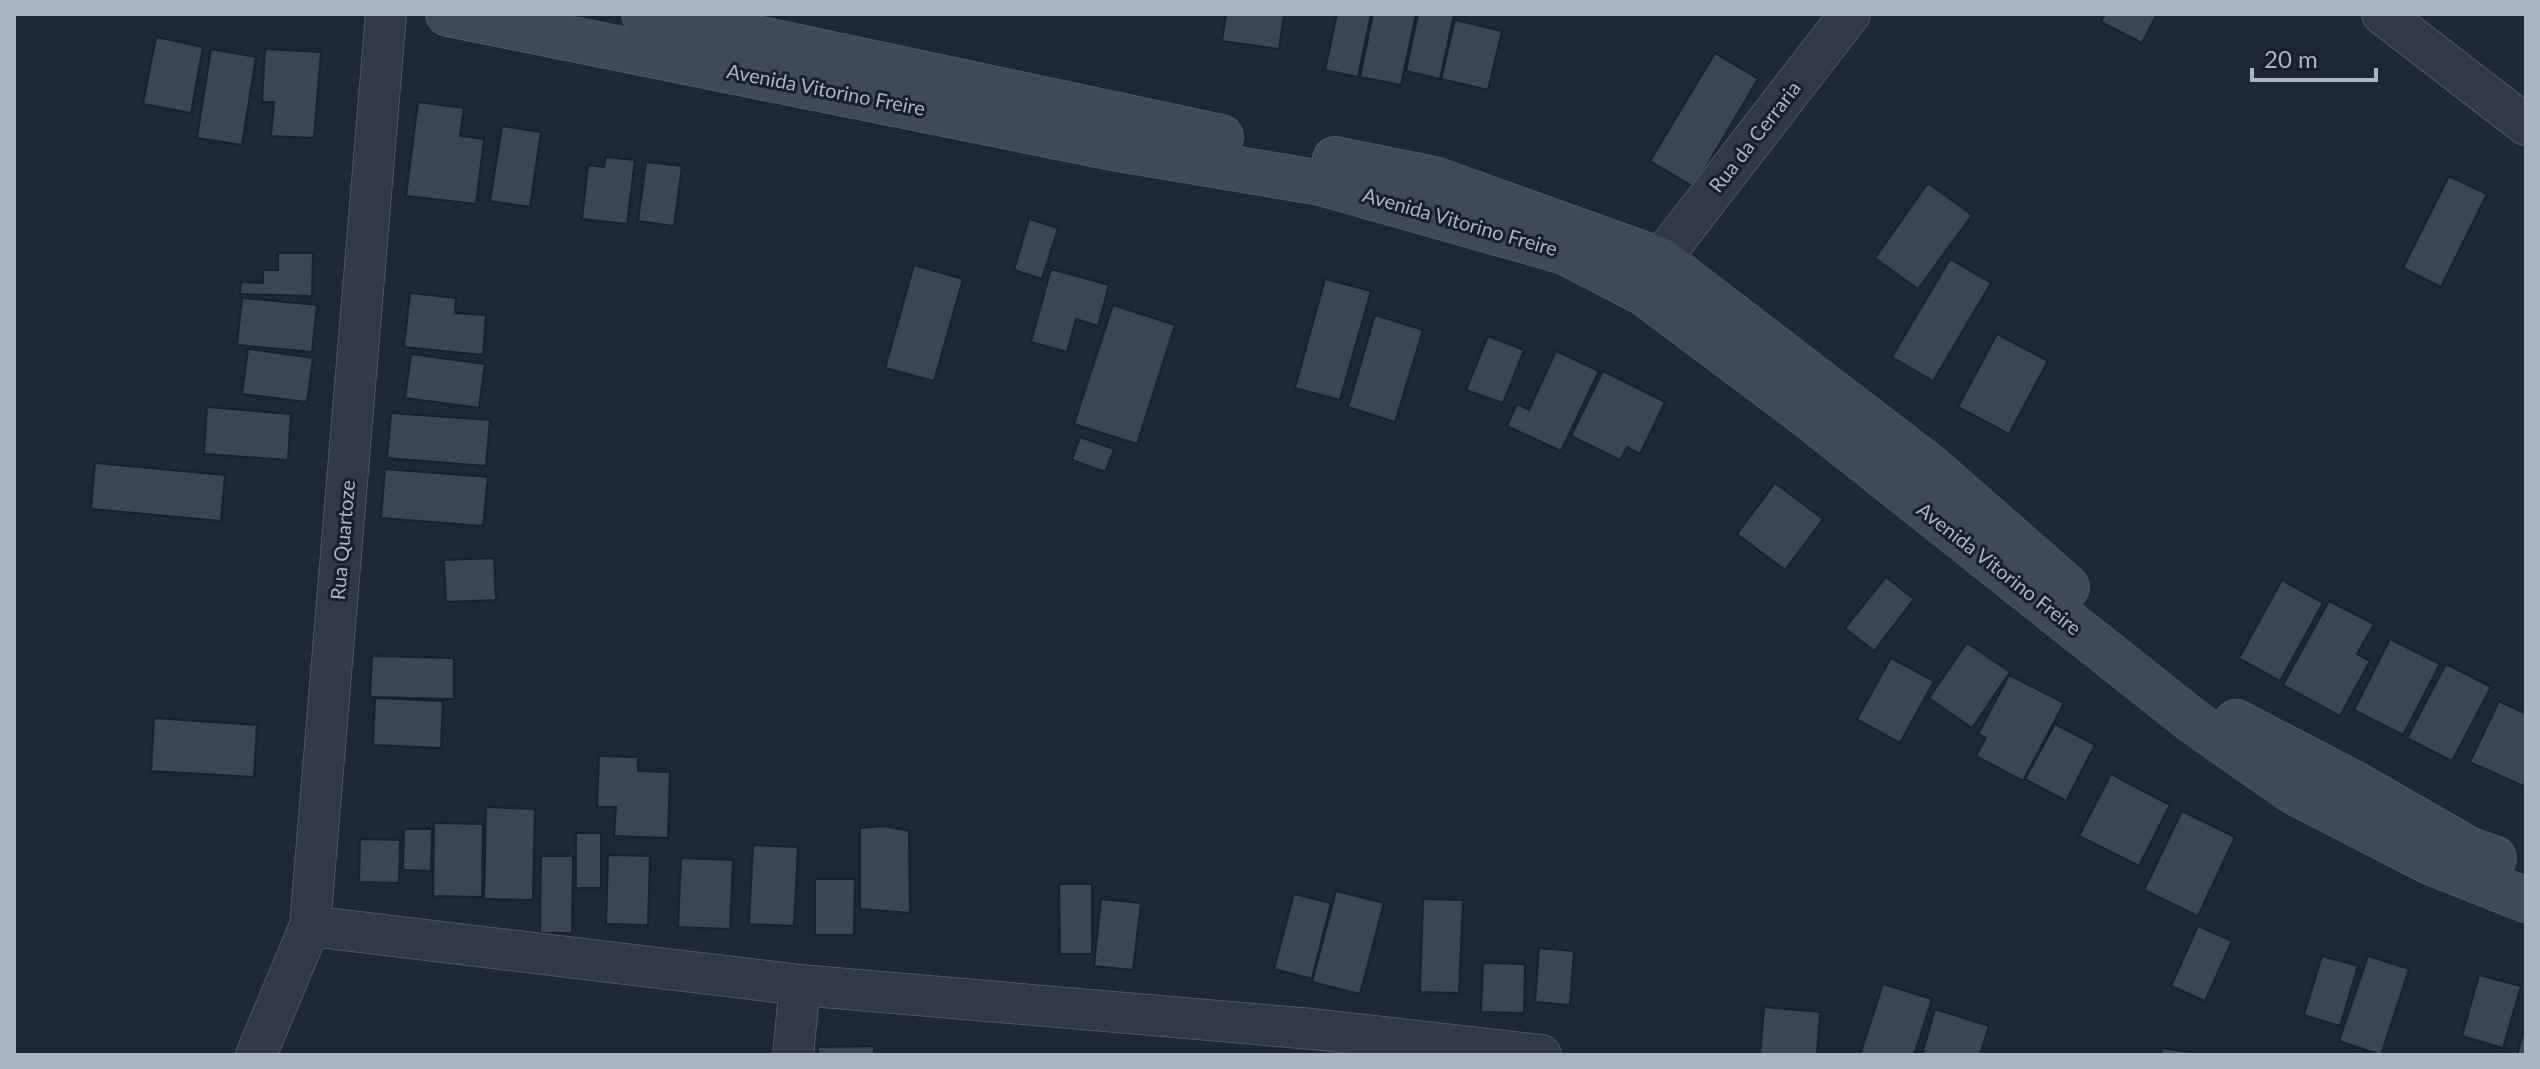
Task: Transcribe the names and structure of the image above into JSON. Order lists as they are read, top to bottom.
{
  "streets": {
    "street": ["Avenida Vitorino Freire", "Rua da Cerraria", "Rua Quartoze"]
  },
  "crossings": [
    ["Avenida Vitorino Freire", "Rua da Cerraria"]
  ],
  "scale_bar": "20 m"
}
